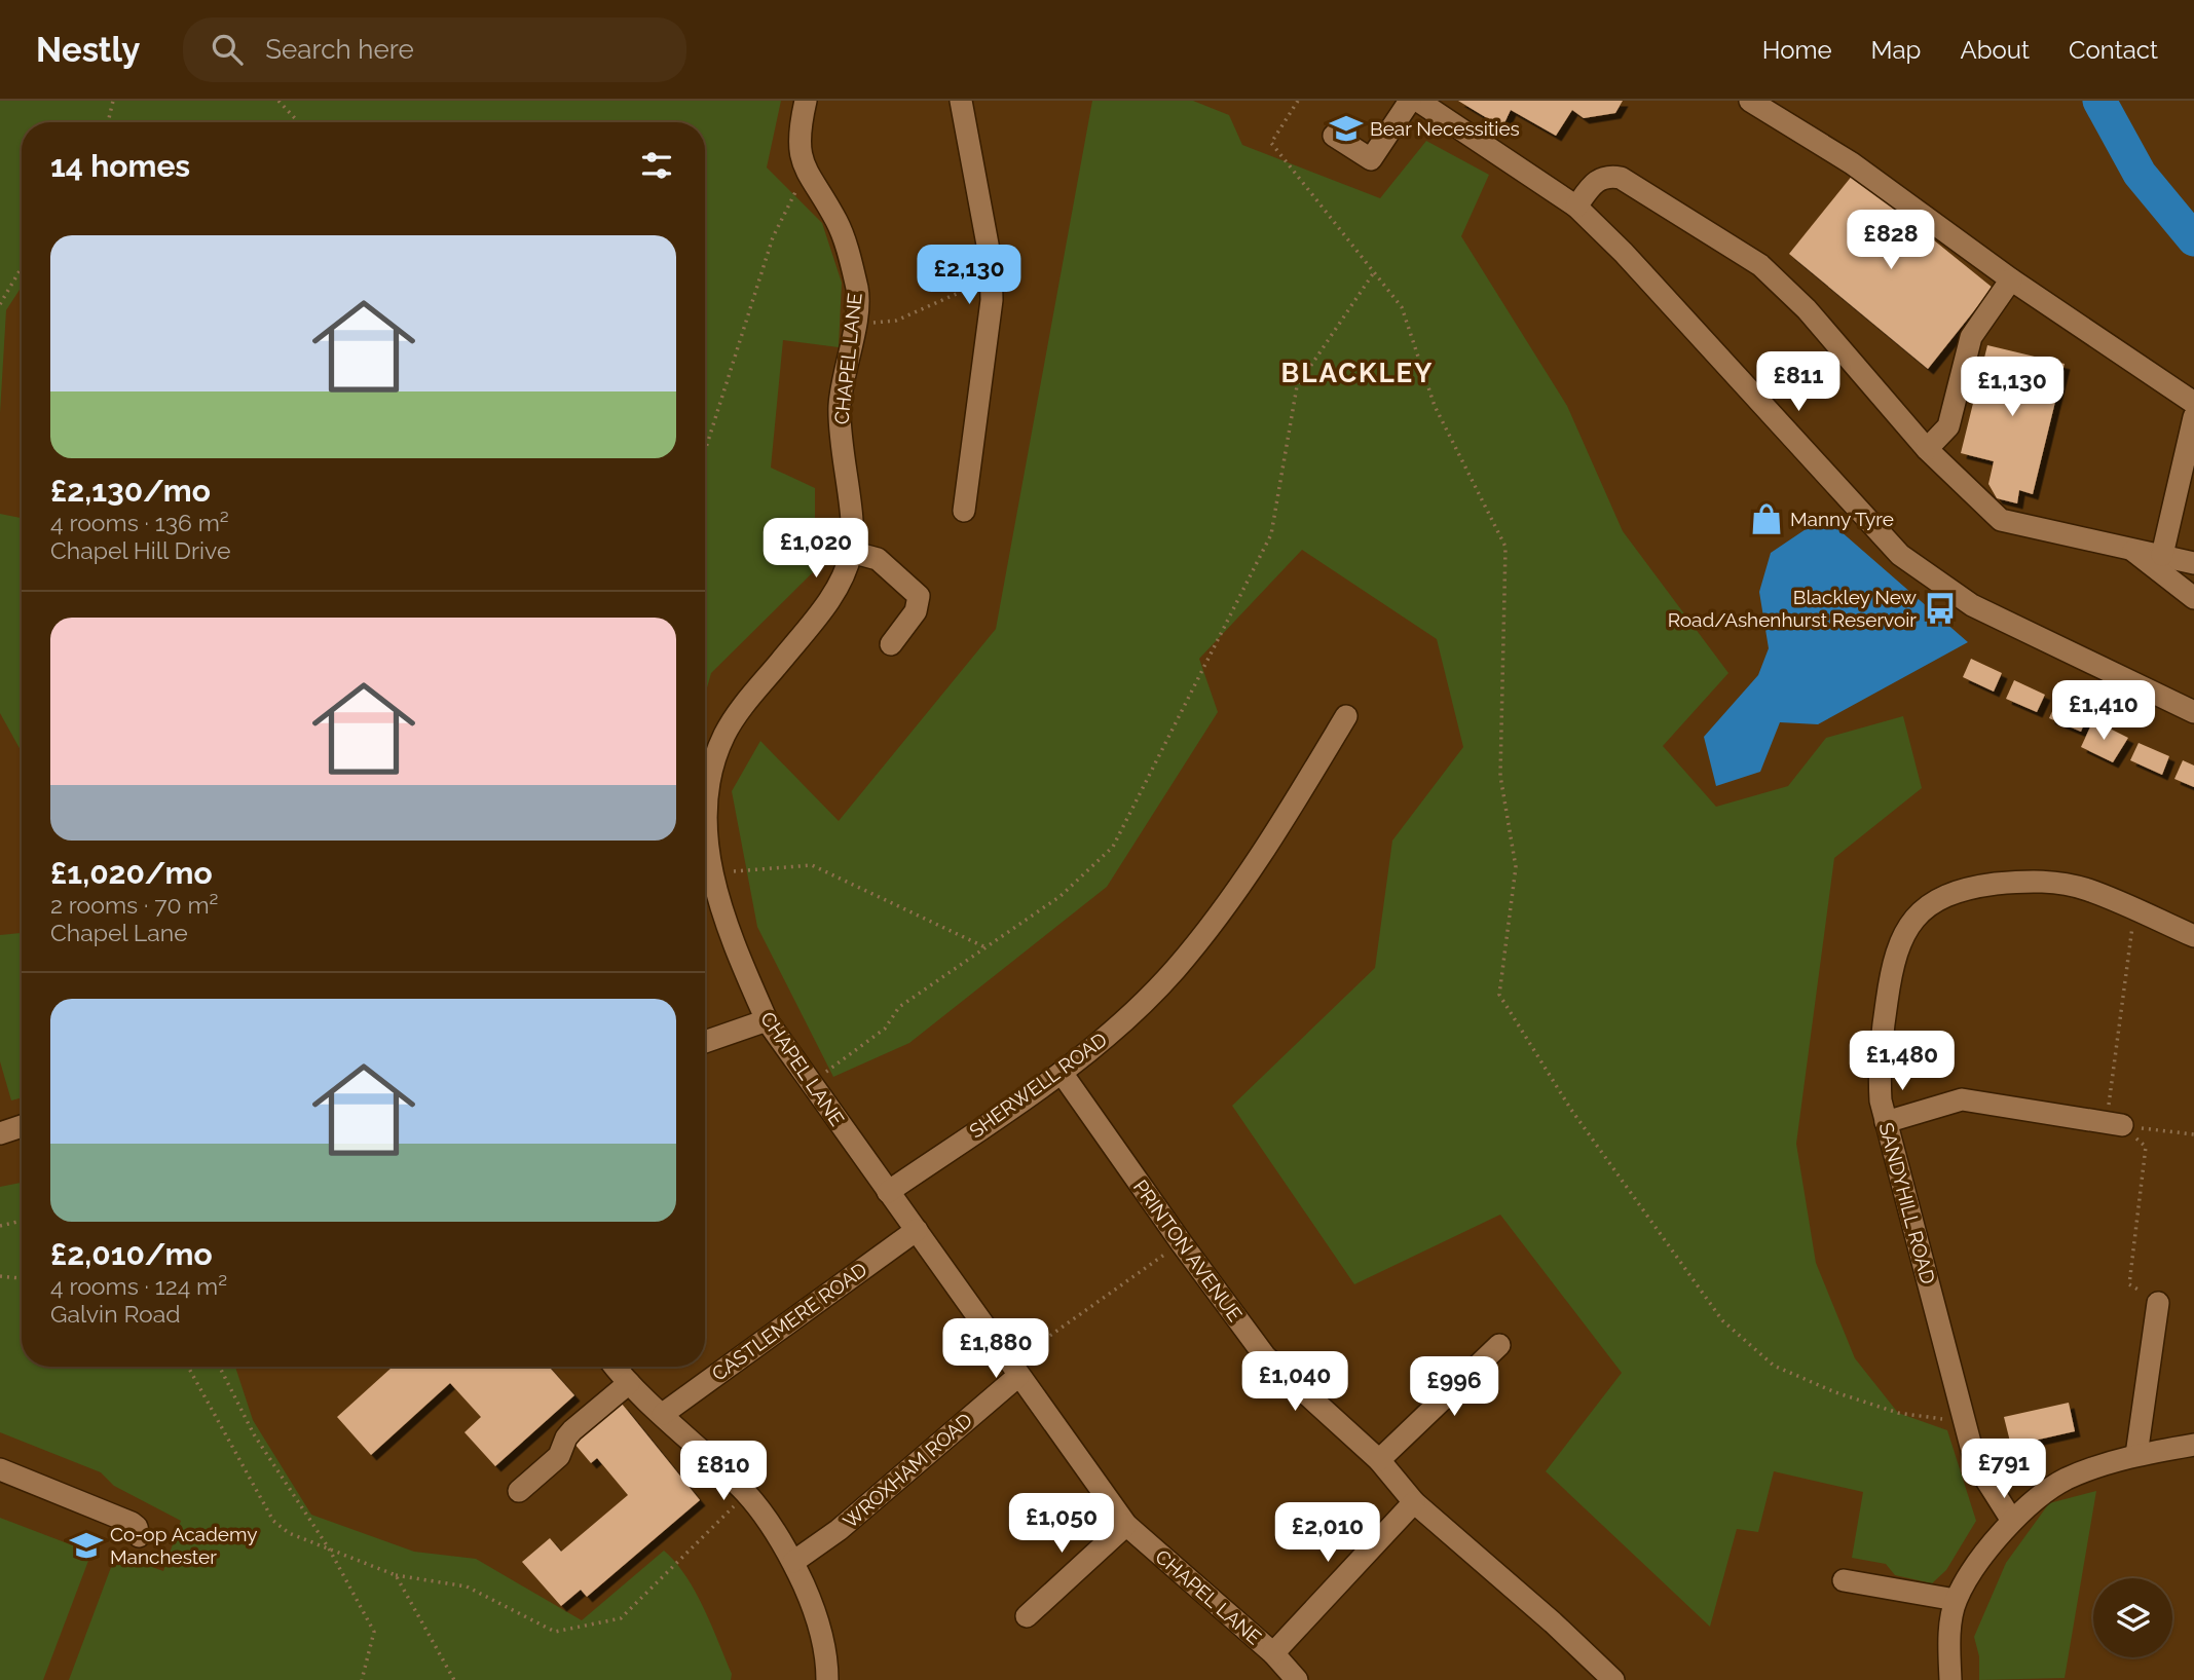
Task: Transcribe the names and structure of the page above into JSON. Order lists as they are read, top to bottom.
{
  "streets": {
    "street": [
      "CHAPEL LANE",
      "SHERWELL ROAD",
      "SANDYHILL ROAD",
      "PRINTON AVENUE",
      "CASTLEMERE ROAD",
      "WROXHAM ROAD"
    ]
  },
  "crossings": [
    ["CHAPEL LANE", "SHERWELL ROAD"],
    ["CHAPEL LANE", "CASTLEMERE ROAD"],
    ["CHAPEL LANE", "WROXHAM ROAD"],
    ["SHERWELL ROAD", "PRINTON AVENUE"]
  ],
  "districts": ["BLACKLEY"],
  "places": {
    "school or university": ["Bear Necessities", "Co-op Academy Manchester"],
    "shop": ["Manny Tyre"],
    "bus stop": ["Blackley New Road/Ashenhurst Reservoir"]
  },
  "page": {
    "header": "Nestly",
    "search": "Search here",
    "nav": [
      "Home",
      "Map",
      "About",
      "Contact"
    ],
    "heading": "14 homes",
    "list": [
      {
        "name": "£2,130/mo",
        "note": "4 rooms · 136 m² · Chapel Hill Drive"
      },
      {
        "name": "£1,020/mo",
        "note": "2 rooms · 70 m² · Chapel Lane"
      },
      {
        "name": "£2,010/mo",
        "note": "4 rooms · 124 m² · Galvin Road"
      }
    ],
    "price": [
      "£828",
      "£2,130",
      "£811",
      "£1,130",
      "£1,020",
      "£1,410",
      "£1,480",
      "£1,880",
      "£1,040",
      "£996",
      "£791",
      "£810",
      "£1,050",
      "£2,010"
    ]
  }
}
